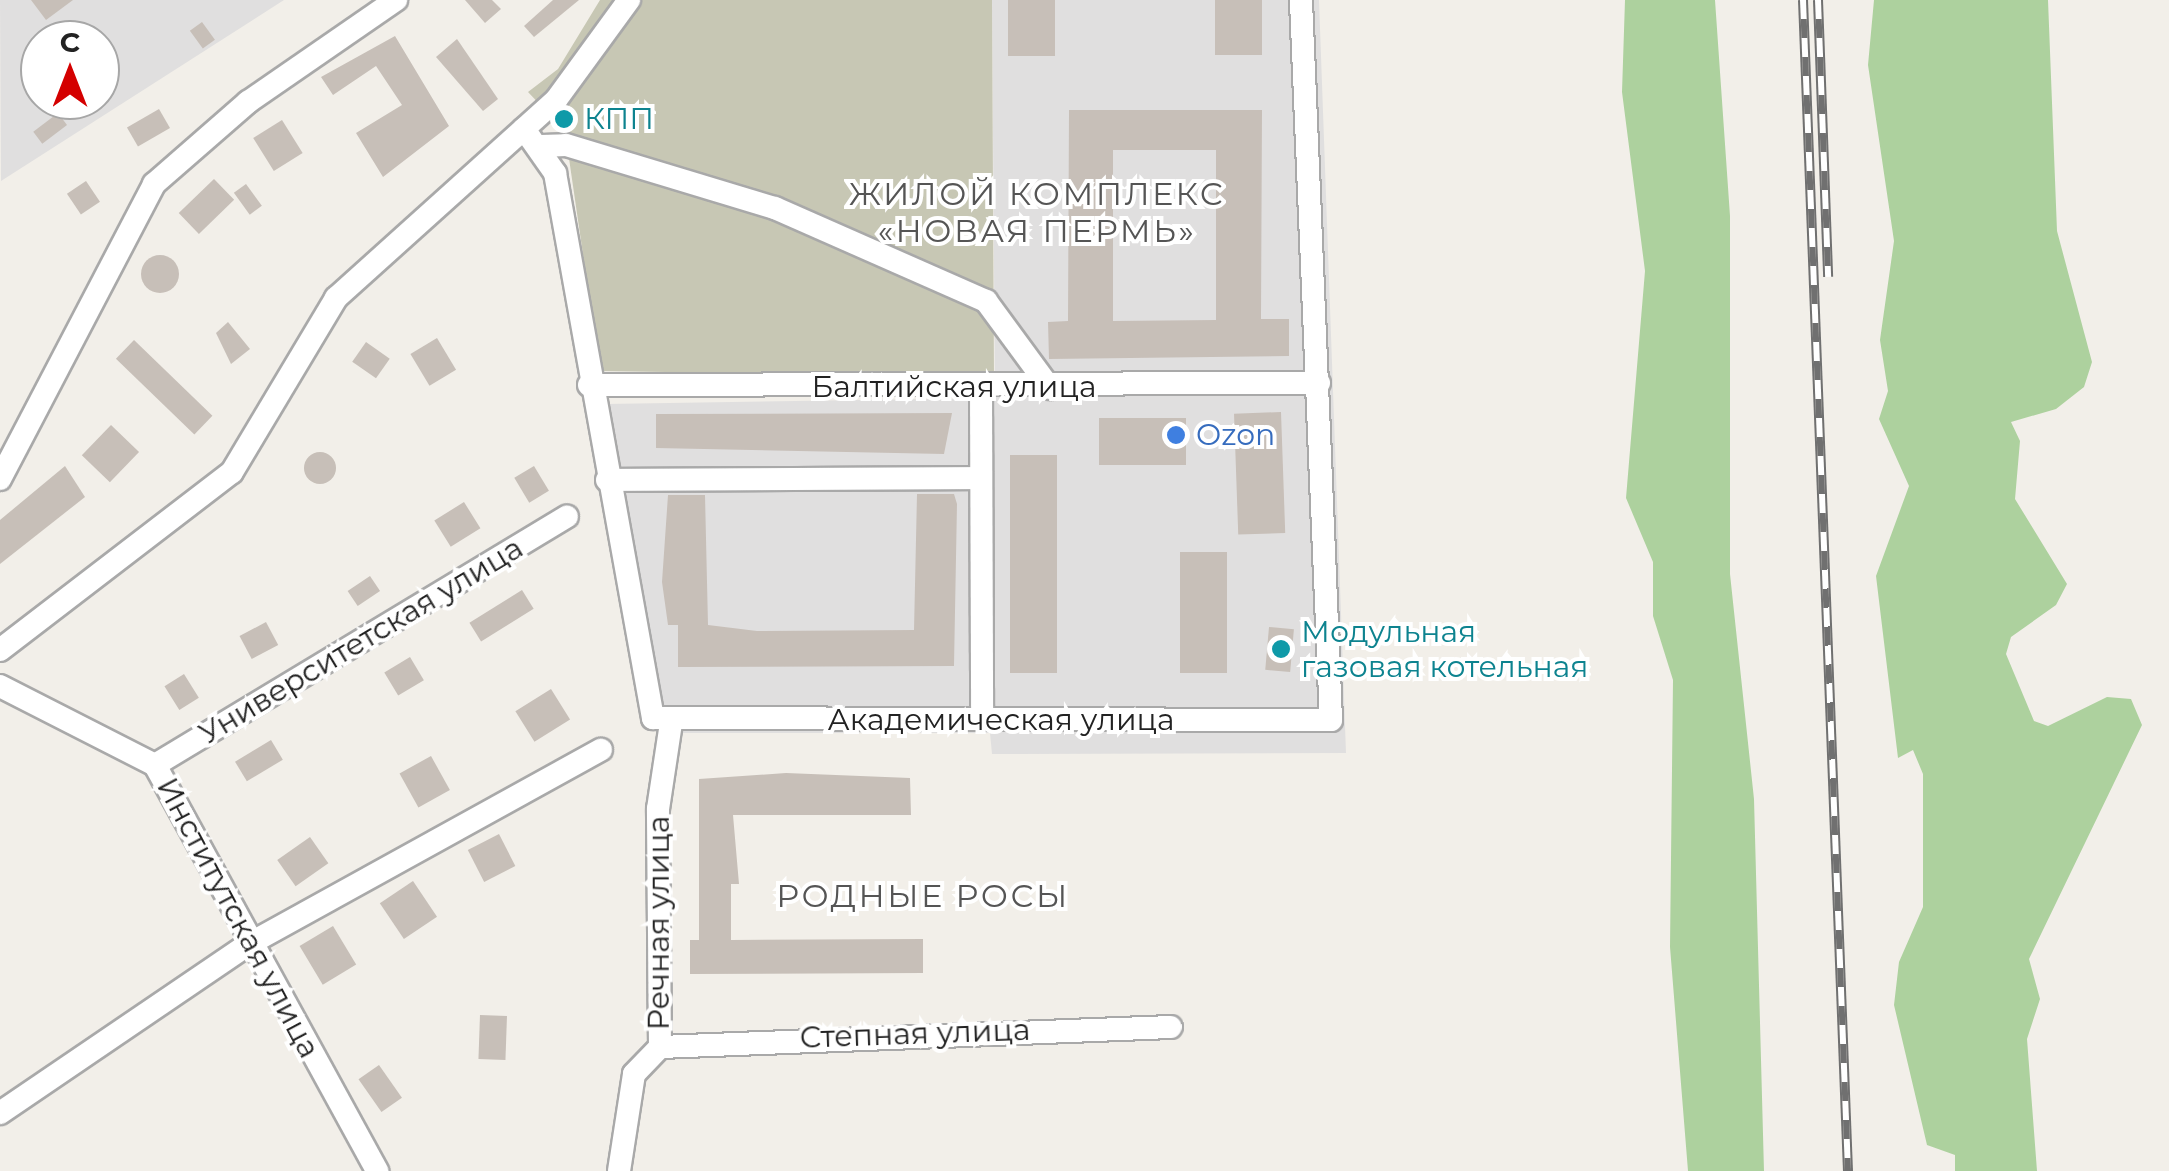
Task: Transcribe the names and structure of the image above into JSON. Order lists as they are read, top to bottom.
{
  "streets": {
    "street": [
      "Балтийская улица",
      "Университетская улица",
      "Академическая улица",
      "Институтская улица",
      "Речная улица",
      "Степная улица"
    ]
  },
  "crossings": [
    ["Балтийская улица", "Академическая улица"],
    ["Университетская улица", "Институтская улица"],
    ["Академическая улица", "Речная улица"],
    ["Речная улица", "Степная улица"]
  ],
  "districts": ["ЖИЛОЙ КОМПЛЕКС «НОВАЯ ПЕРМЬ»", "РОДНЫЕ РОСЫ"],
  "places": ["КПП", "Ozon", "Модульная газовая котельная"],
  "north": "top"
}
